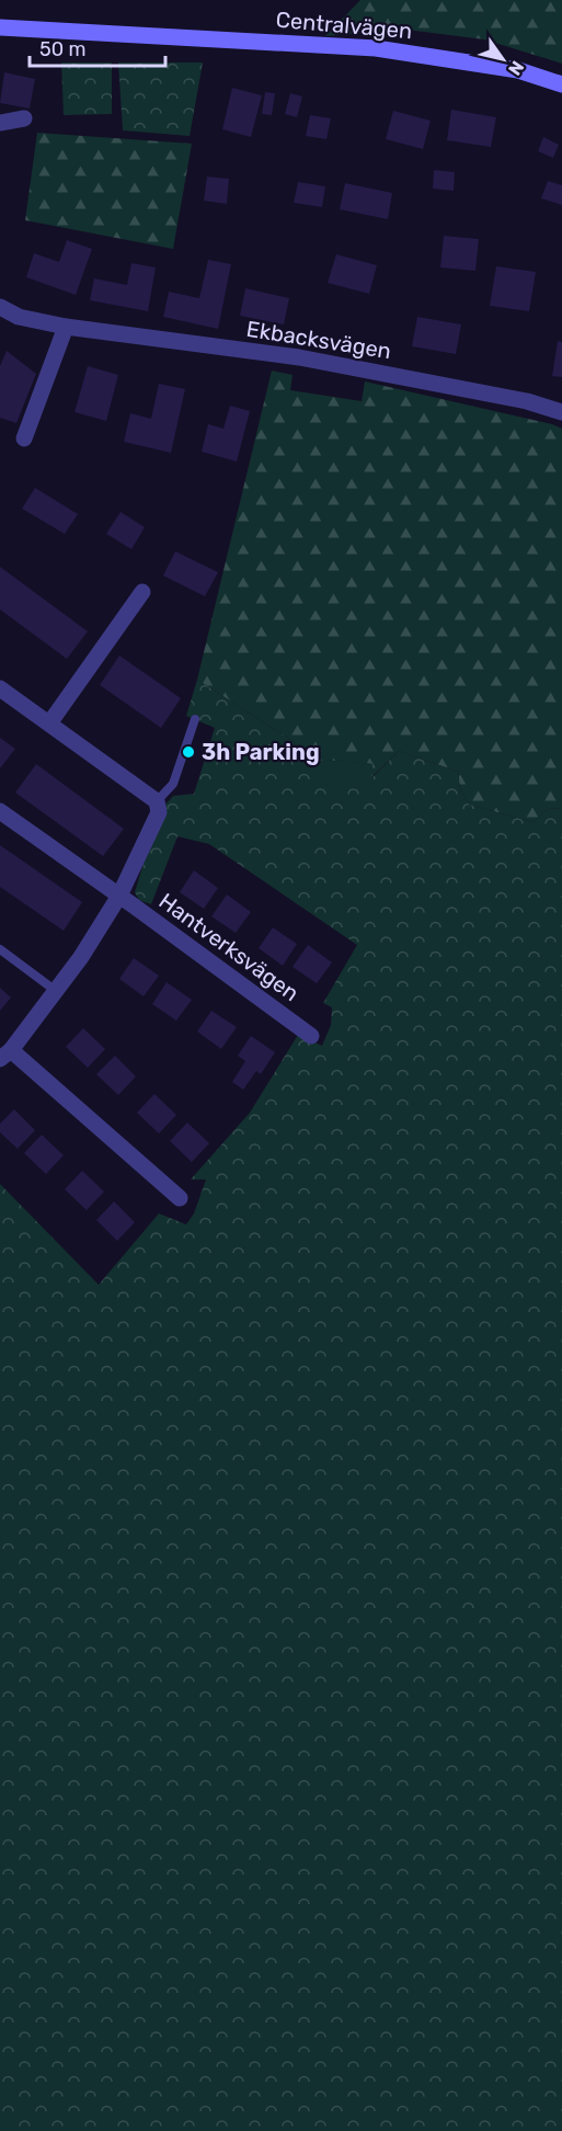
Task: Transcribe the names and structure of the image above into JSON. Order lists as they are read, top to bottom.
{
  "streets": {
    "street": ["Centralvägen", "Ekbacksvägen", "Hantverksvägen"]
  },
  "places": ["3h Parking"],
  "scale_bar": "50 m",
  "north": "bottom right"
}
